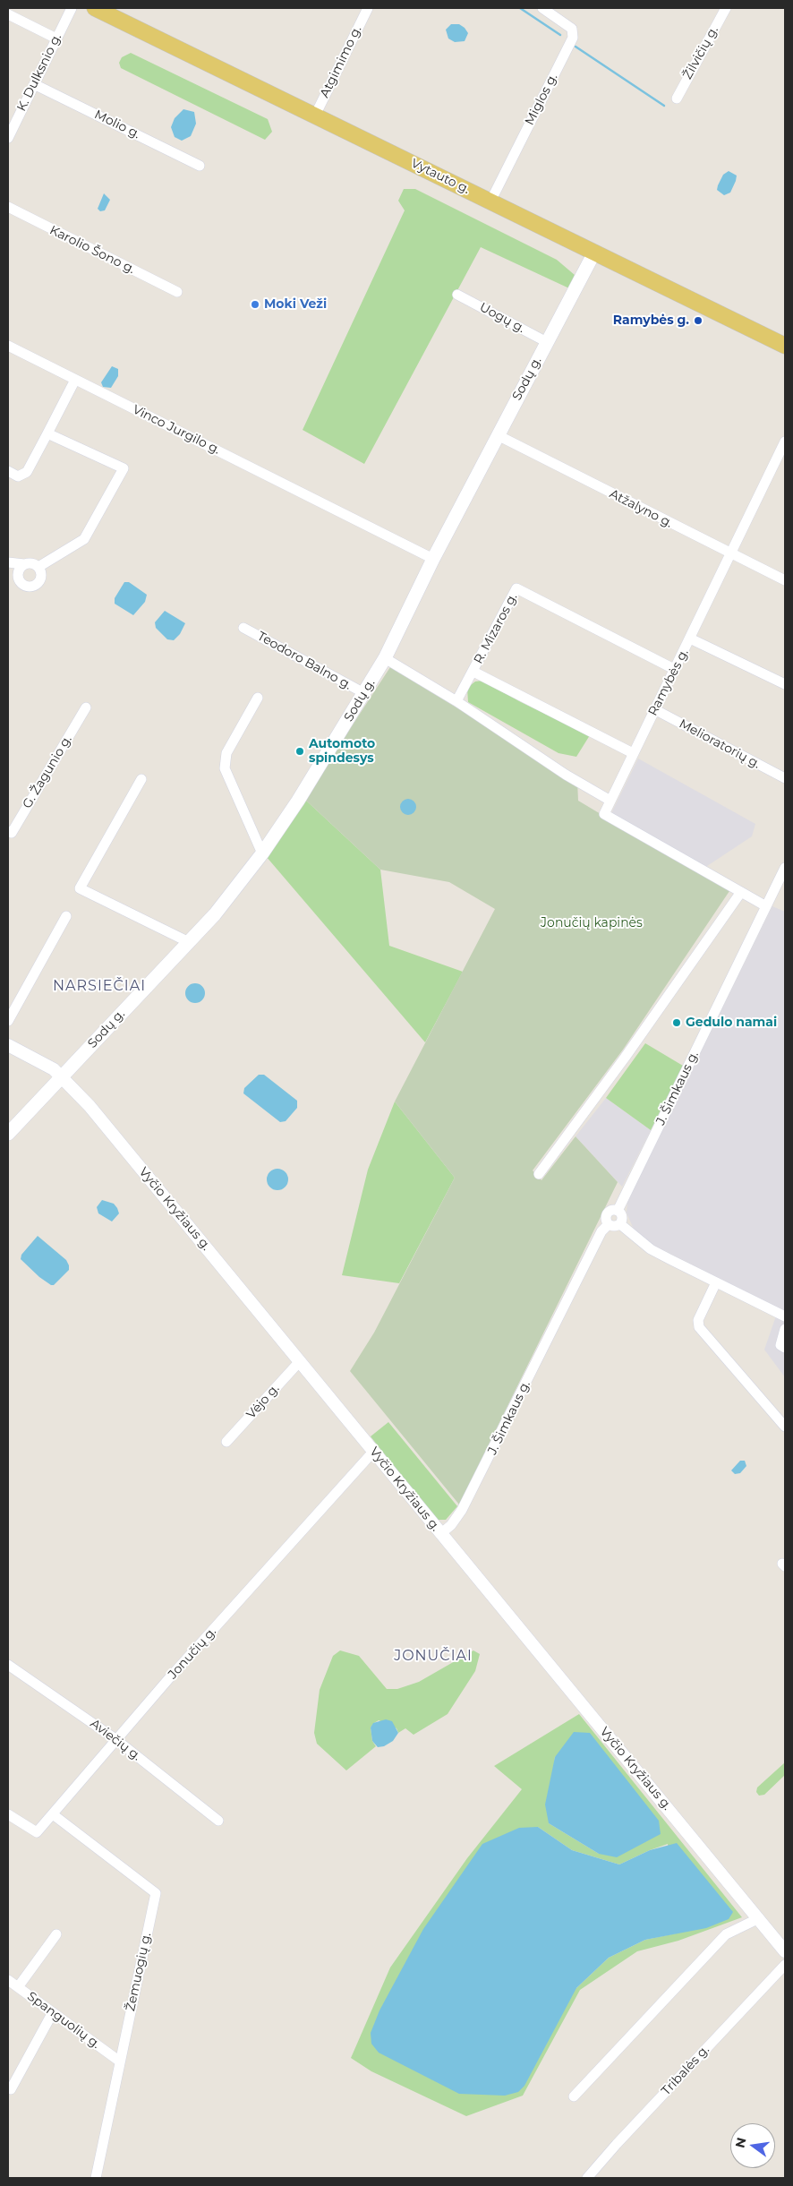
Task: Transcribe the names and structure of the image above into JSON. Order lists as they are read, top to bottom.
{
  "streets": {
    "main road": ["Vytauto g.", "Sodų g."],
    "street": [
      "Žilvičių g.",
      "Atgimimo g.",
      "K. Dulksnio g.",
      "Miglos g.",
      "Molio g.",
      "Karolio Šono g.",
      "Uogų g.",
      "Vinco Jurgilo g.",
      "Atžalyno g.",
      "R. Mizaros g.",
      "Teodoro Balno g.",
      "Ramybės g.",
      "Melioratorių g.",
      "G. Žagunio g.",
      "J. Šimkaus g.",
      "Vyčio Kryžiaus g.",
      "Vėjo g.",
      "Jonučių g.",
      "Aviečių g.",
      "Žemuogių g.",
      "Spanguolių g.",
      "Tribalės g."
    ]
  },
  "crossings": [
    ["Atgimimo g.", "Vytauto g."],
    ["K. Dulksnio g.", "Molio g."],
    ["Miglos g.", "Vytauto g."],
    ["Vytauto g.", "Sodų g."],
    ["Uogų g.", "Sodų g."],
    ["Sodų g.", "Vinco Jurgilo g."],
    ["Sodų g.", "Atžalyno g."],
    ["Sodų g.", "Teodoro Balno g."],
    ["Sodų g.", "Vyčio Kryžiaus g."],
    ["Atžalyno g.", "Ramybės g."],
    ["R. Mizaros g.", "Ramybės g."],
    ["Ramybės g.", "Melioratorių g."],
    ["J. Šimkaus g.", "Vyčio Kryžiaus g."],
    ["Vyčio Kryžiaus g.", "Vėjo g."],
    ["Vyčio Kryžiaus g.", "Jonučių g."],
    ["Jonučių g.", "Aviečių g."],
    ["Jonučių g.", "Žemuogių g."],
    ["Žemuogių g.", "Spanguolių g."]
  ],
  "districts": ["NARSIEČIAI", "JONUČIAI"],
  "parks": ["Jonučių kapinės"],
  "places": [
    "Moki Veži",
    "Ramybės g.",
    "Automoto spindesys",
    "Gedulo namai"
  ],
  "north": "left"
}
